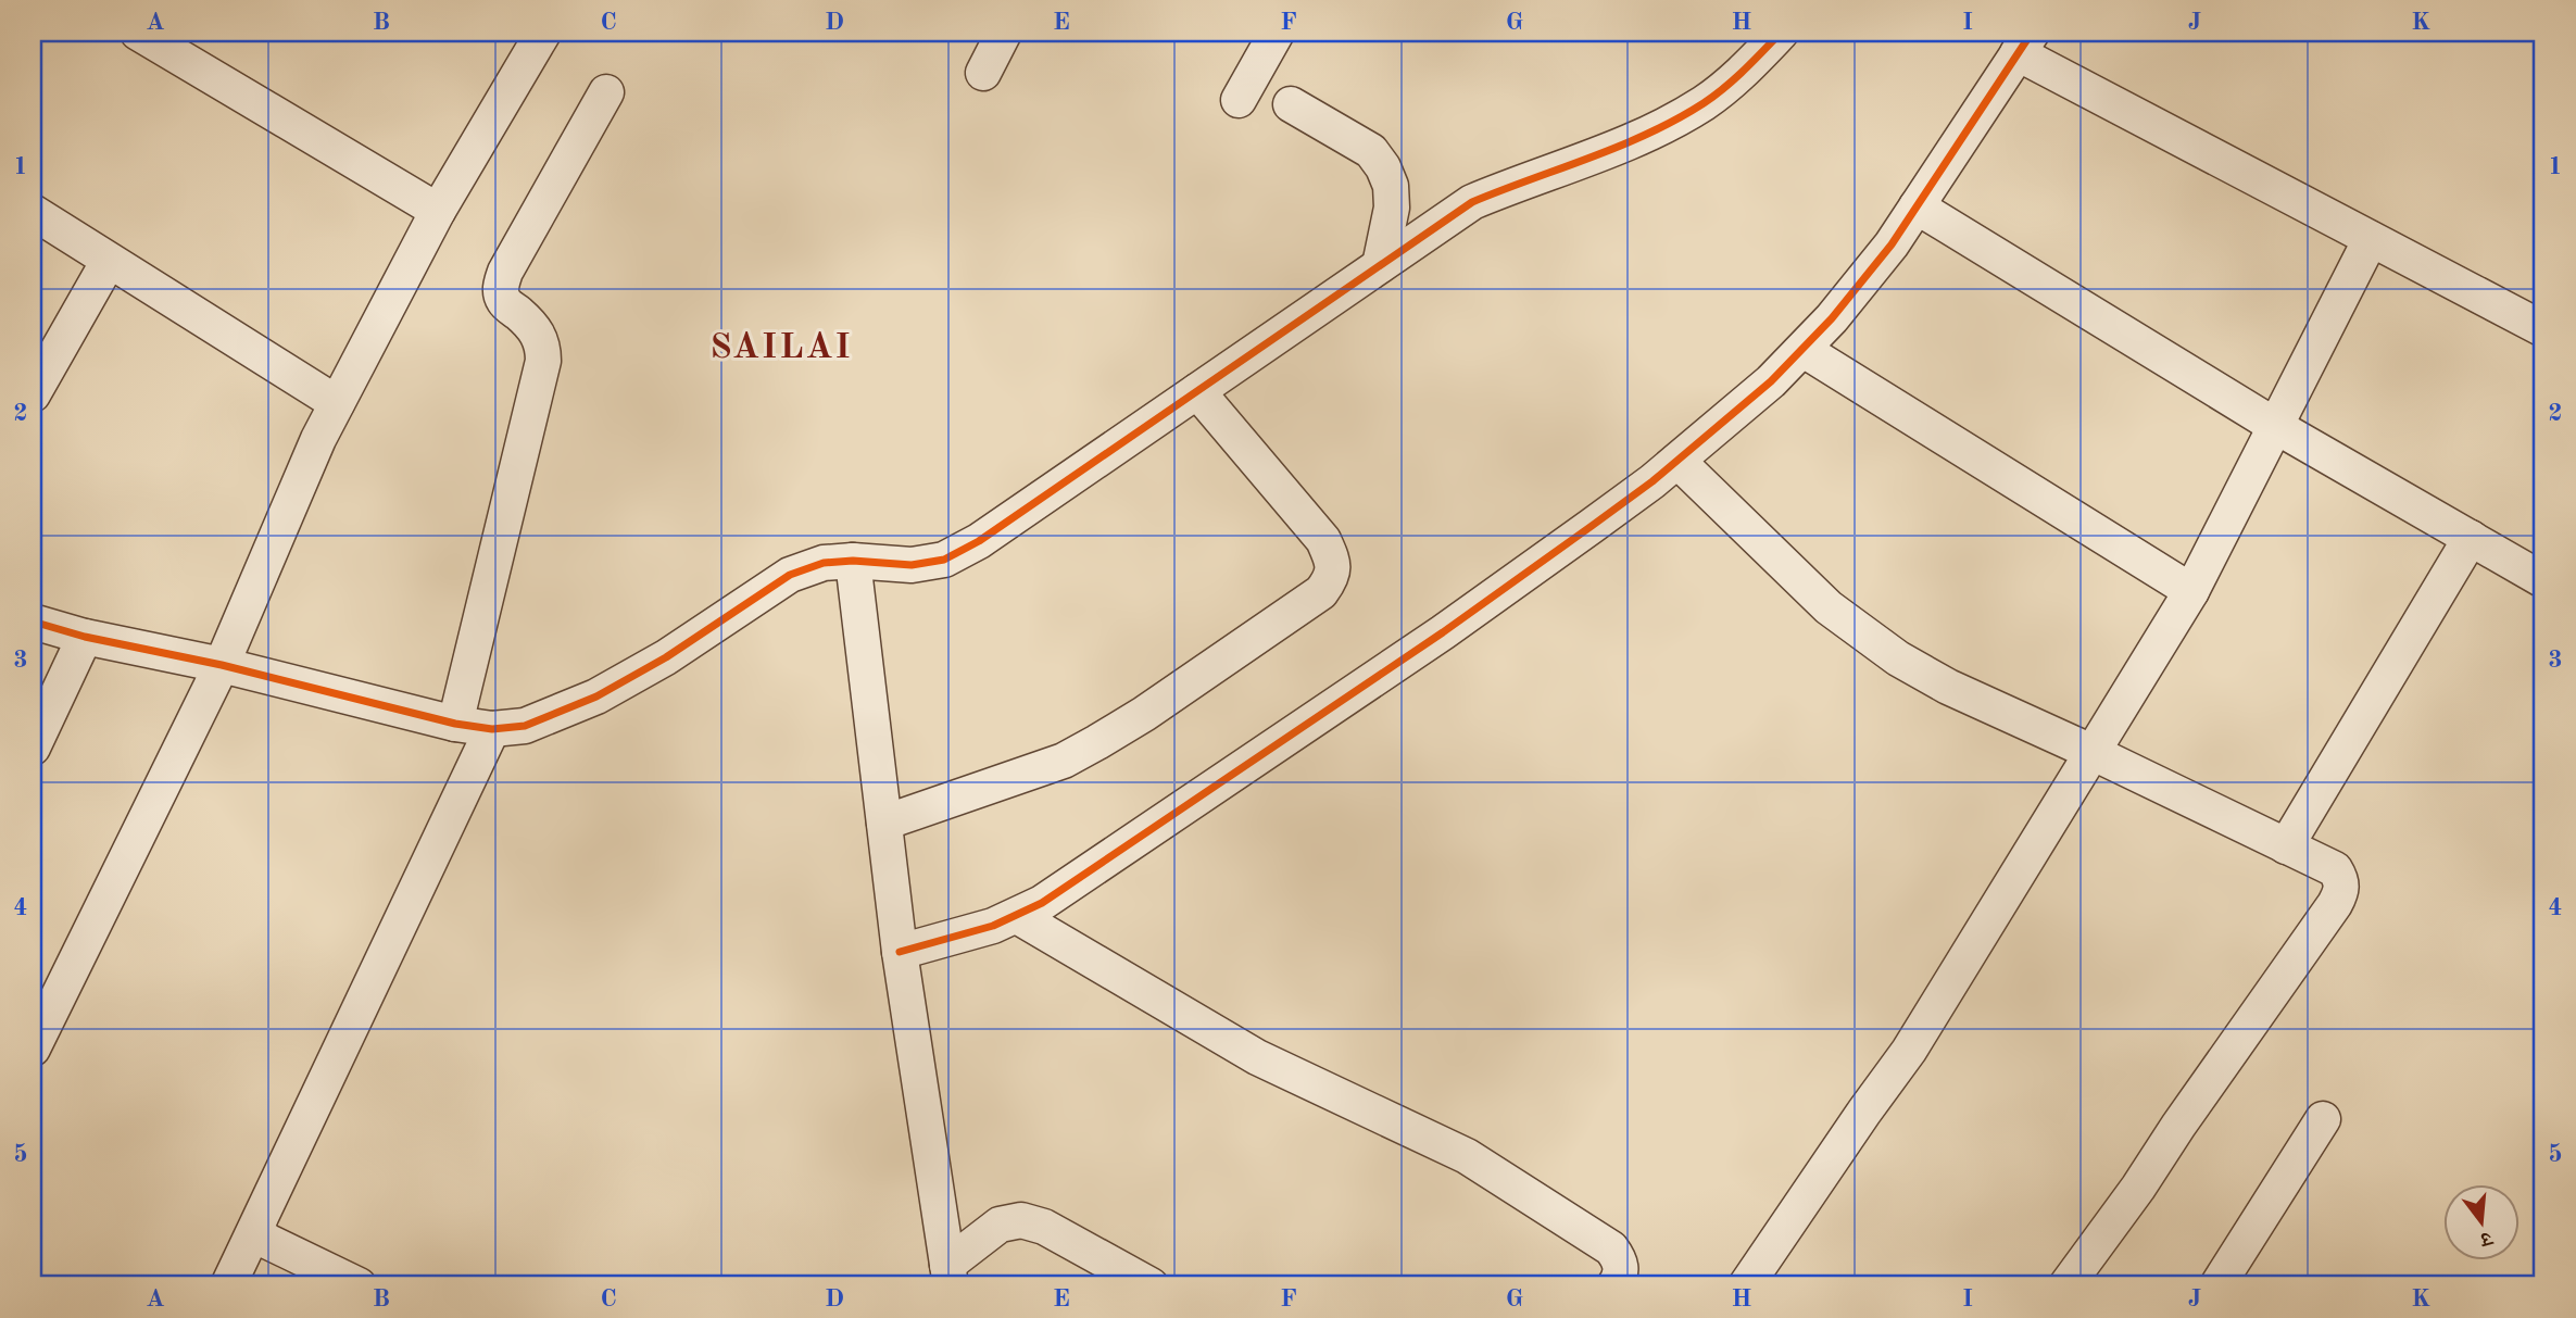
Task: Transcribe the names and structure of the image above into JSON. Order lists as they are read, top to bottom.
{
  "districts": ["SAILAI"],
  "north": "bottom",
  "grid": {
    "columns": [
      "A",
      "B",
      "C",
      "D",
      "E",
      "F",
      "G",
      "H",
      "I",
      "J",
      "K"
    ],
    "rows": [
      "1",
      "2",
      "3",
      "4",
      "5"
    ]
  }
}
